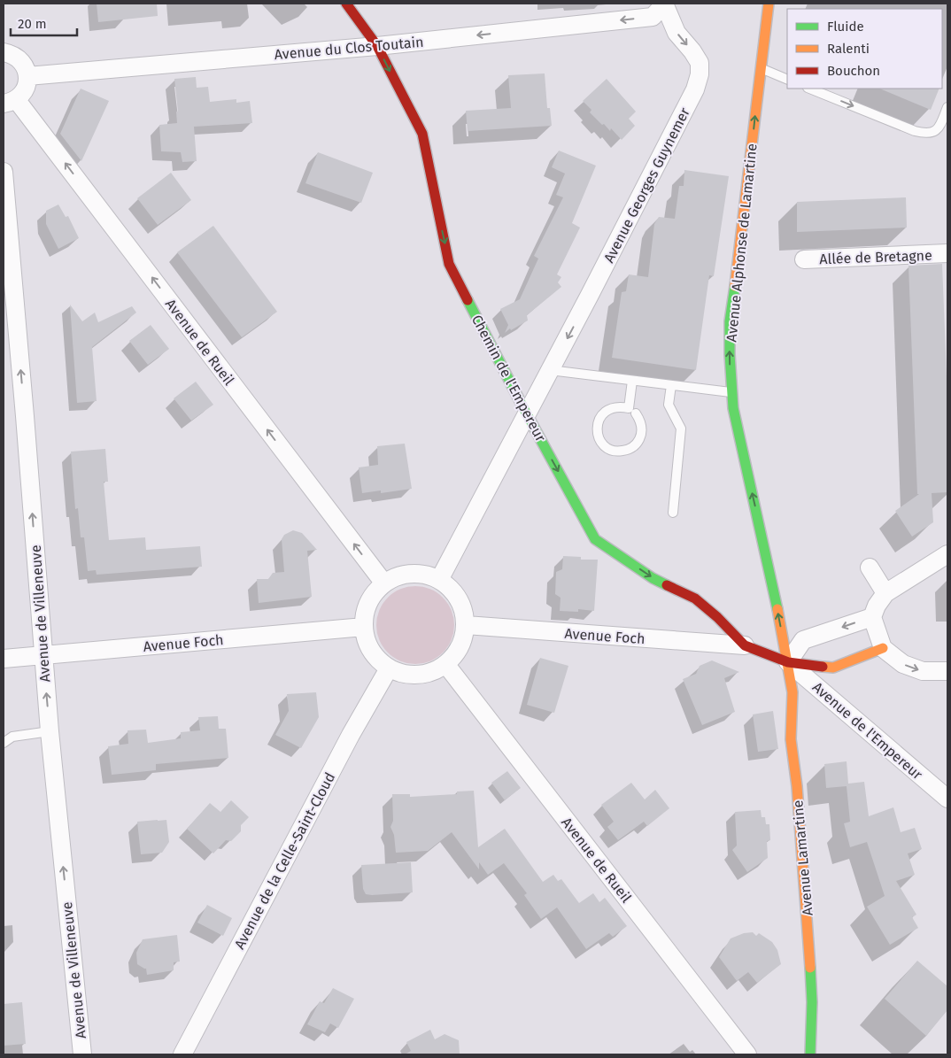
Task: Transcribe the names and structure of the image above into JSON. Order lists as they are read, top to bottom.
{
  "streets": {
    "street": [
      "Avenue du Clos Toutain",
      "Avenue Georges Guynemer",
      "Avenue Alphonse de Lamartine",
      "Allée de Bretagne",
      "Avenue de Rueil",
      "Chemin de l'Empereur",
      "Avenue de Villeneuve",
      "Avenue Foch",
      "Avenue de l'Empereur",
      "Avenue Lamartine",
      "Avenue de la Celle-Saint-Cloud"
    ]
  },
  "crossings": [
    ["Avenue du Clos Toutain", "Avenue Georges Guynemer"],
    ["Avenue du Clos Toutain", "Chemin de l'Empereur"],
    ["Avenue Alphonse de Lamartine", "Chemin de l'Empereur"],
    ["Avenue Alphonse de Lamartine", "Avenue de l'Empereur"],
    ["Avenue Alphonse de Lamartine", "Avenue Lamartine"],
    ["Avenue de Rueil", "Avenue Foch"],
    ["Avenue de Rueil", "Avenue de la Celle-Saint-Cloud"],
    ["Chemin de l'Empereur", "Avenue Foch"],
    ["Chemin de l'Empereur", "Avenue de l'Empereur"],
    ["Chemin de l'Empereur", "Avenue Lamartine"],
    ["Avenue de Villeneuve", "Avenue Foch"],
    ["Avenue Foch", "Avenue de la Celle-Saint-Cloud"],
    ["Avenue de l'Empereur", "Avenue Lamartine"]
  ],
  "one_way": [
    "Avenue du Clos Toutain",
    "Avenue Georges Guynemer",
    "Avenue Alphonse de Lamartine",
    "Avenue de Rueil",
    "Chemin de l'Empereur",
    "Avenue de Villeneuve"
  ],
  "legend": ["Fluide", "Ralenti", "Bouchon"],
  "scale_bar": "20 m"
}
